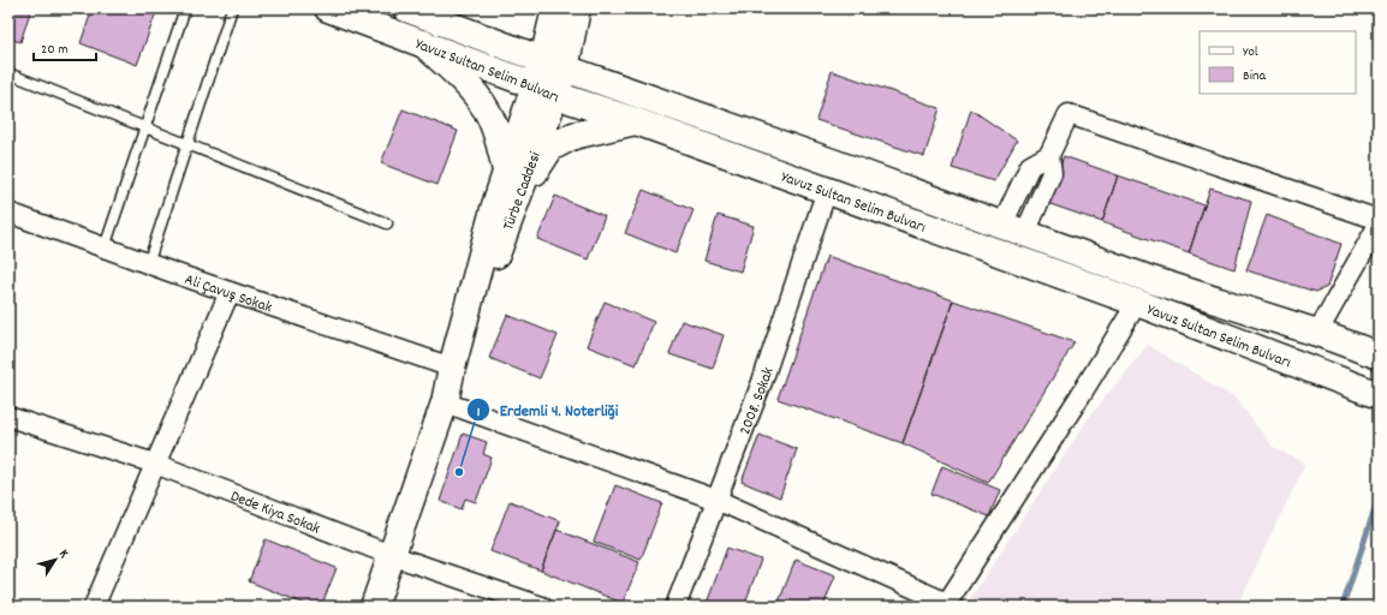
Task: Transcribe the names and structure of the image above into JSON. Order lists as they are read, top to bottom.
{
  "streets": {
    "main road": ["Yavuz Sultan Selim Bulvarı", "Türbe Caddesi"],
    "street": ["Ali Çavuş Sokak", "2008. Sokak", "Dede Kiya Sokak"]
  },
  "crossings": [
    ["Yavuz Sultan Selim Bulvarı", "Türbe Caddesi"],
    ["Yavuz Sultan Selim Bulvarı", "2008. Sokak"],
    ["Türbe Caddesi", "Ali Çavuş Sokak"],
    ["Türbe Caddesi", "Dede Kiya Sokak"]
  ],
  "places": ["Erdemli 4. Noterliği"],
  "legend": ["Yol", "Bina"],
  "scale_bar": "20 m",
  "north": "top right"
}
